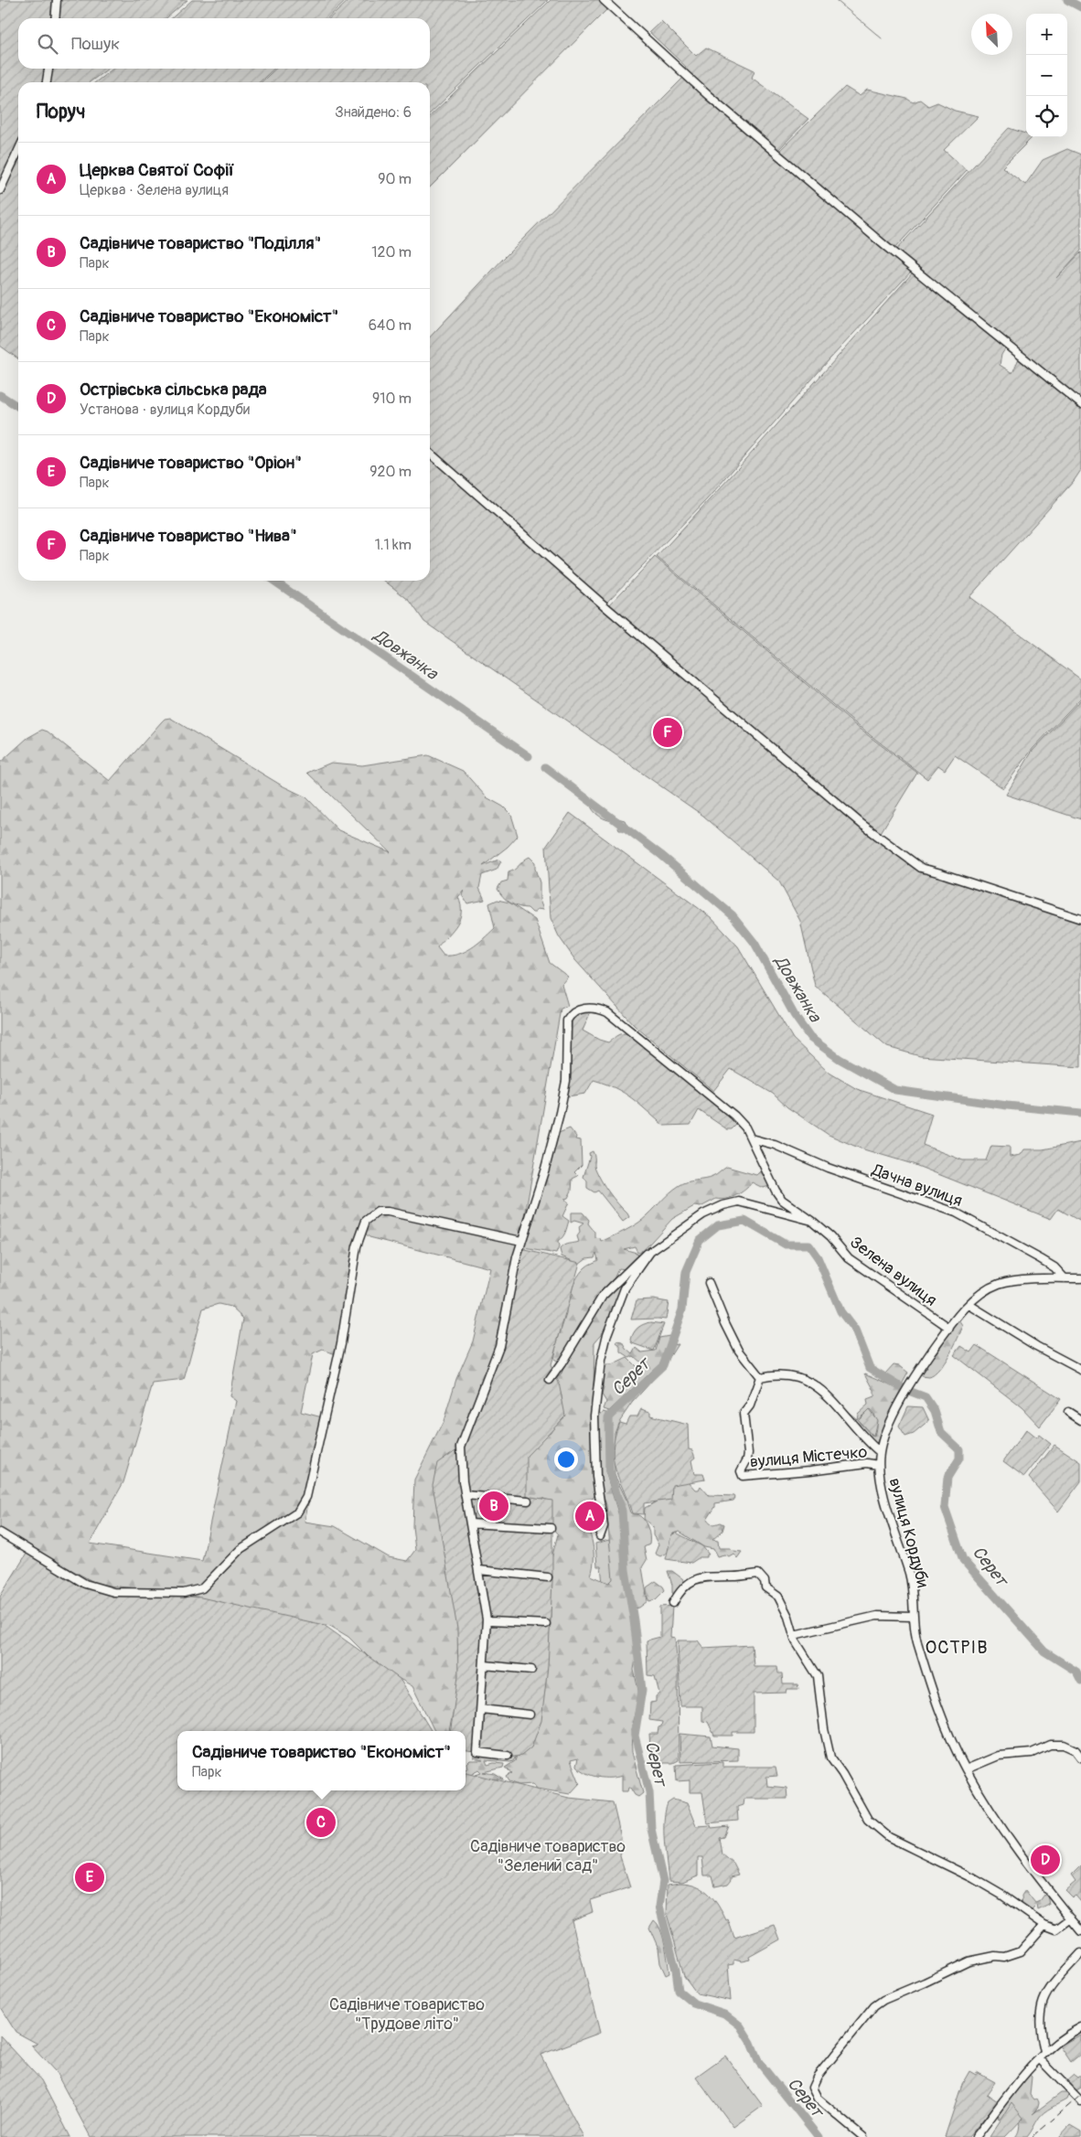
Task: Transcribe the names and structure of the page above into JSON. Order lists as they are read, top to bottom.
{
  "streets": {
    "street": [
      "Дачна вулиця",
      "Зелена вулиця",
      "вулиця Містечко",
      "вулиця Кордуби"
    ]
  },
  "crossings": [
    ["Дачна вулиця", "вулиця Кордуби"],
    ["Зелена вулиця", "вулиця Кордуби"],
    ["вулиця Містечко", "вулиця Кордуби"]
  ],
  "districts": ["ОСТРІВ"],
  "water": ["Довжанка", "Серет"],
  "parks": ["Садівниче товариство \"Зелений сад\"", "Садівниче товариство \"Трудове літо\""],
  "north": "top left",
  "page": {
    "map_buttons": ["+", "−"],
    "search": "Пошук",
    "heading": ["Поруч", "Знайдено: 6"],
    "list": [
      {
        "mark": "A",
        "name": "Церква Святої Софії",
        "note": "Церква · Зелена вулиця",
        "value": "90 m"
      },
      {
        "mark": "B",
        "name": "Садівниче товариство \"Поділля\"",
        "note": "Парк",
        "value": "120 m"
      },
      {
        "mark": "C",
        "name": "Садівниче товариство \"Економіст\"",
        "note": "Парк",
        "value": "640 m"
      },
      {
        "mark": "D",
        "name": "Острівська сільська рада",
        "note": "Установа · вулиця Кордуби",
        "value": "910 m"
      },
      {
        "mark": "E",
        "name": "Садівниче товариство \"Оріон\"",
        "note": "Парк",
        "value": "920 m"
      },
      {
        "mark": "F",
        "name": "Садівниче товариство \"Нива\"",
        "note": "Парк",
        "value": "1.1 km"
      }
    ],
    "pins": [
      "F",
      "B",
      "A",
      "C",
      "D",
      "E"
    ],
    "popup": ["Садівниче товариство \"Економіст\"", "Парк"]
  }
}
